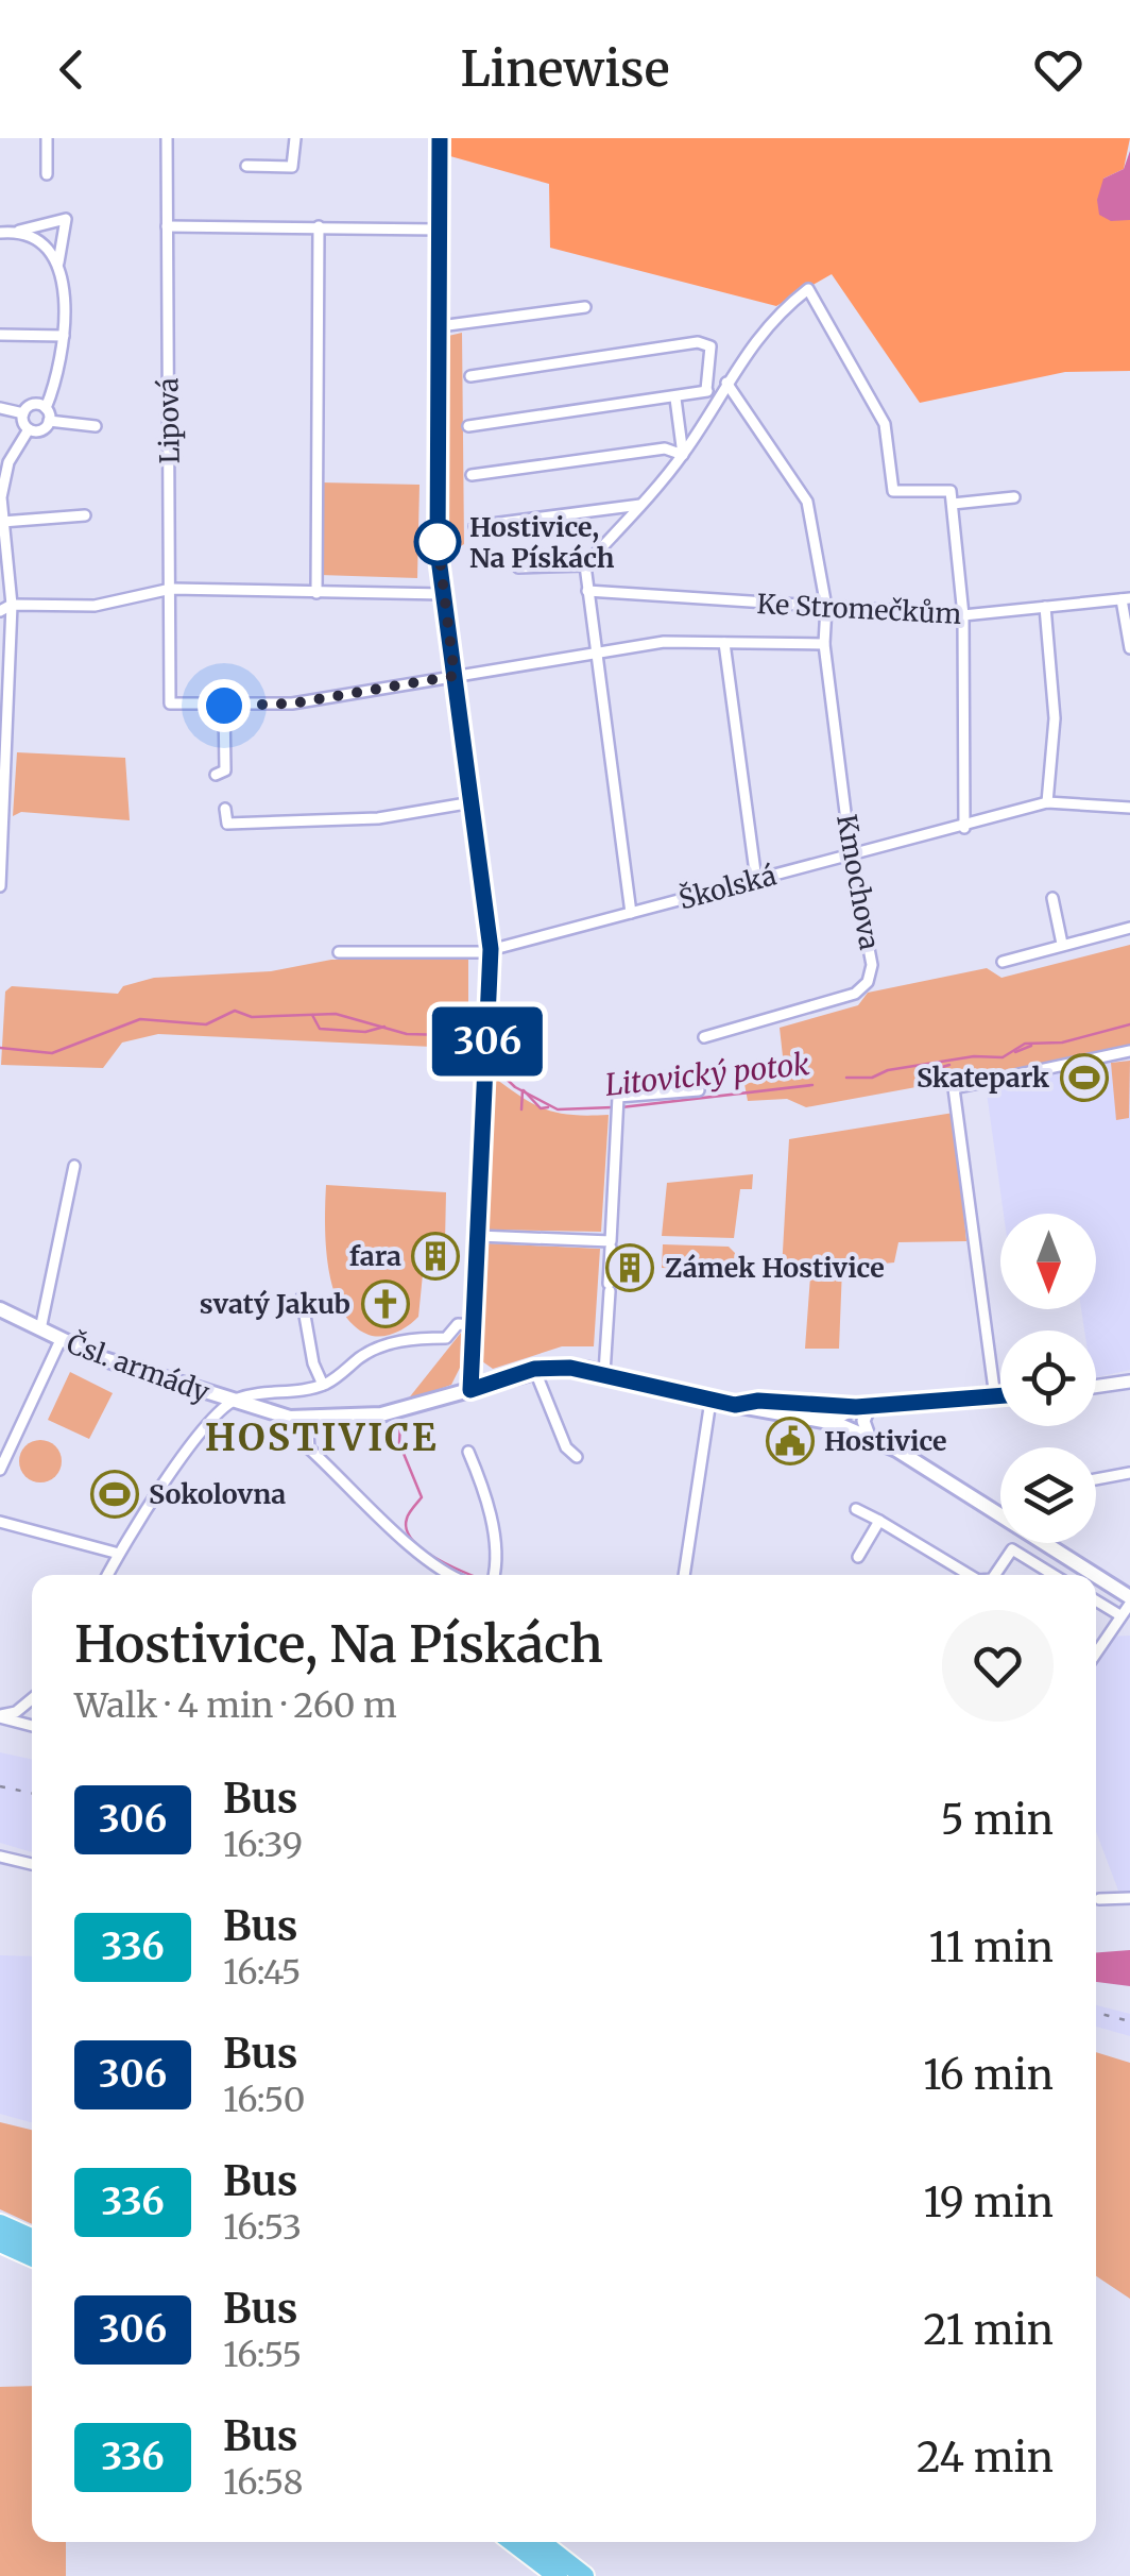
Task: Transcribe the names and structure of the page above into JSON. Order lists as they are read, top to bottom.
{
  "streets": {
    "main road": ["Čsl. armády"],
    "street": [
      "Lipová",
      "Ke Stromečkům",
      "Kmochova",
      "Školská"
    ]
  },
  "crossings": [
    ["Ke Stromečkům", "Kmochova"],
    ["Kmochova", "Školská"]
  ],
  "districts": ["HOSTIVICE"],
  "water": ["Litovický potok"],
  "places": {
    "other": ["Hostivice, Na Pískách"],
    "sports": ["Skatepark", "Sokolovna"],
    "building": ["fara", "Zámek Hostivice"],
    "church": ["svatý Jakub"],
    "public building": ["Hostivice"]
  },
  "lines": ["bus line 306"],
  "north": "bottom",
  "page": {
    "header": "Linewise",
    "on_map": "306",
    "heading": ["Hostivice, Na Pískách", "Walk · 4 min · 260 m"],
    "list": [
      {
        "mark": "306",
        "name": "Bus",
        "note": "16:39",
        "value": "5 min"
      },
      {
        "mark": "336",
        "name": "Bus",
        "note": "16:45",
        "value": "11 min"
      },
      {
        "mark": "306",
        "name": "Bus",
        "note": "16:50",
        "value": "16 min"
      },
      {
        "mark": "336",
        "name": "Bus",
        "note": "16:53",
        "value": "19 min"
      },
      {
        "mark": "306",
        "name": "Bus",
        "note": "16:55",
        "value": "21 min"
      },
      {
        "mark": "336",
        "name": "Bus",
        "note": "16:58",
        "value": "24 min"
      }
    ]
  }
}
